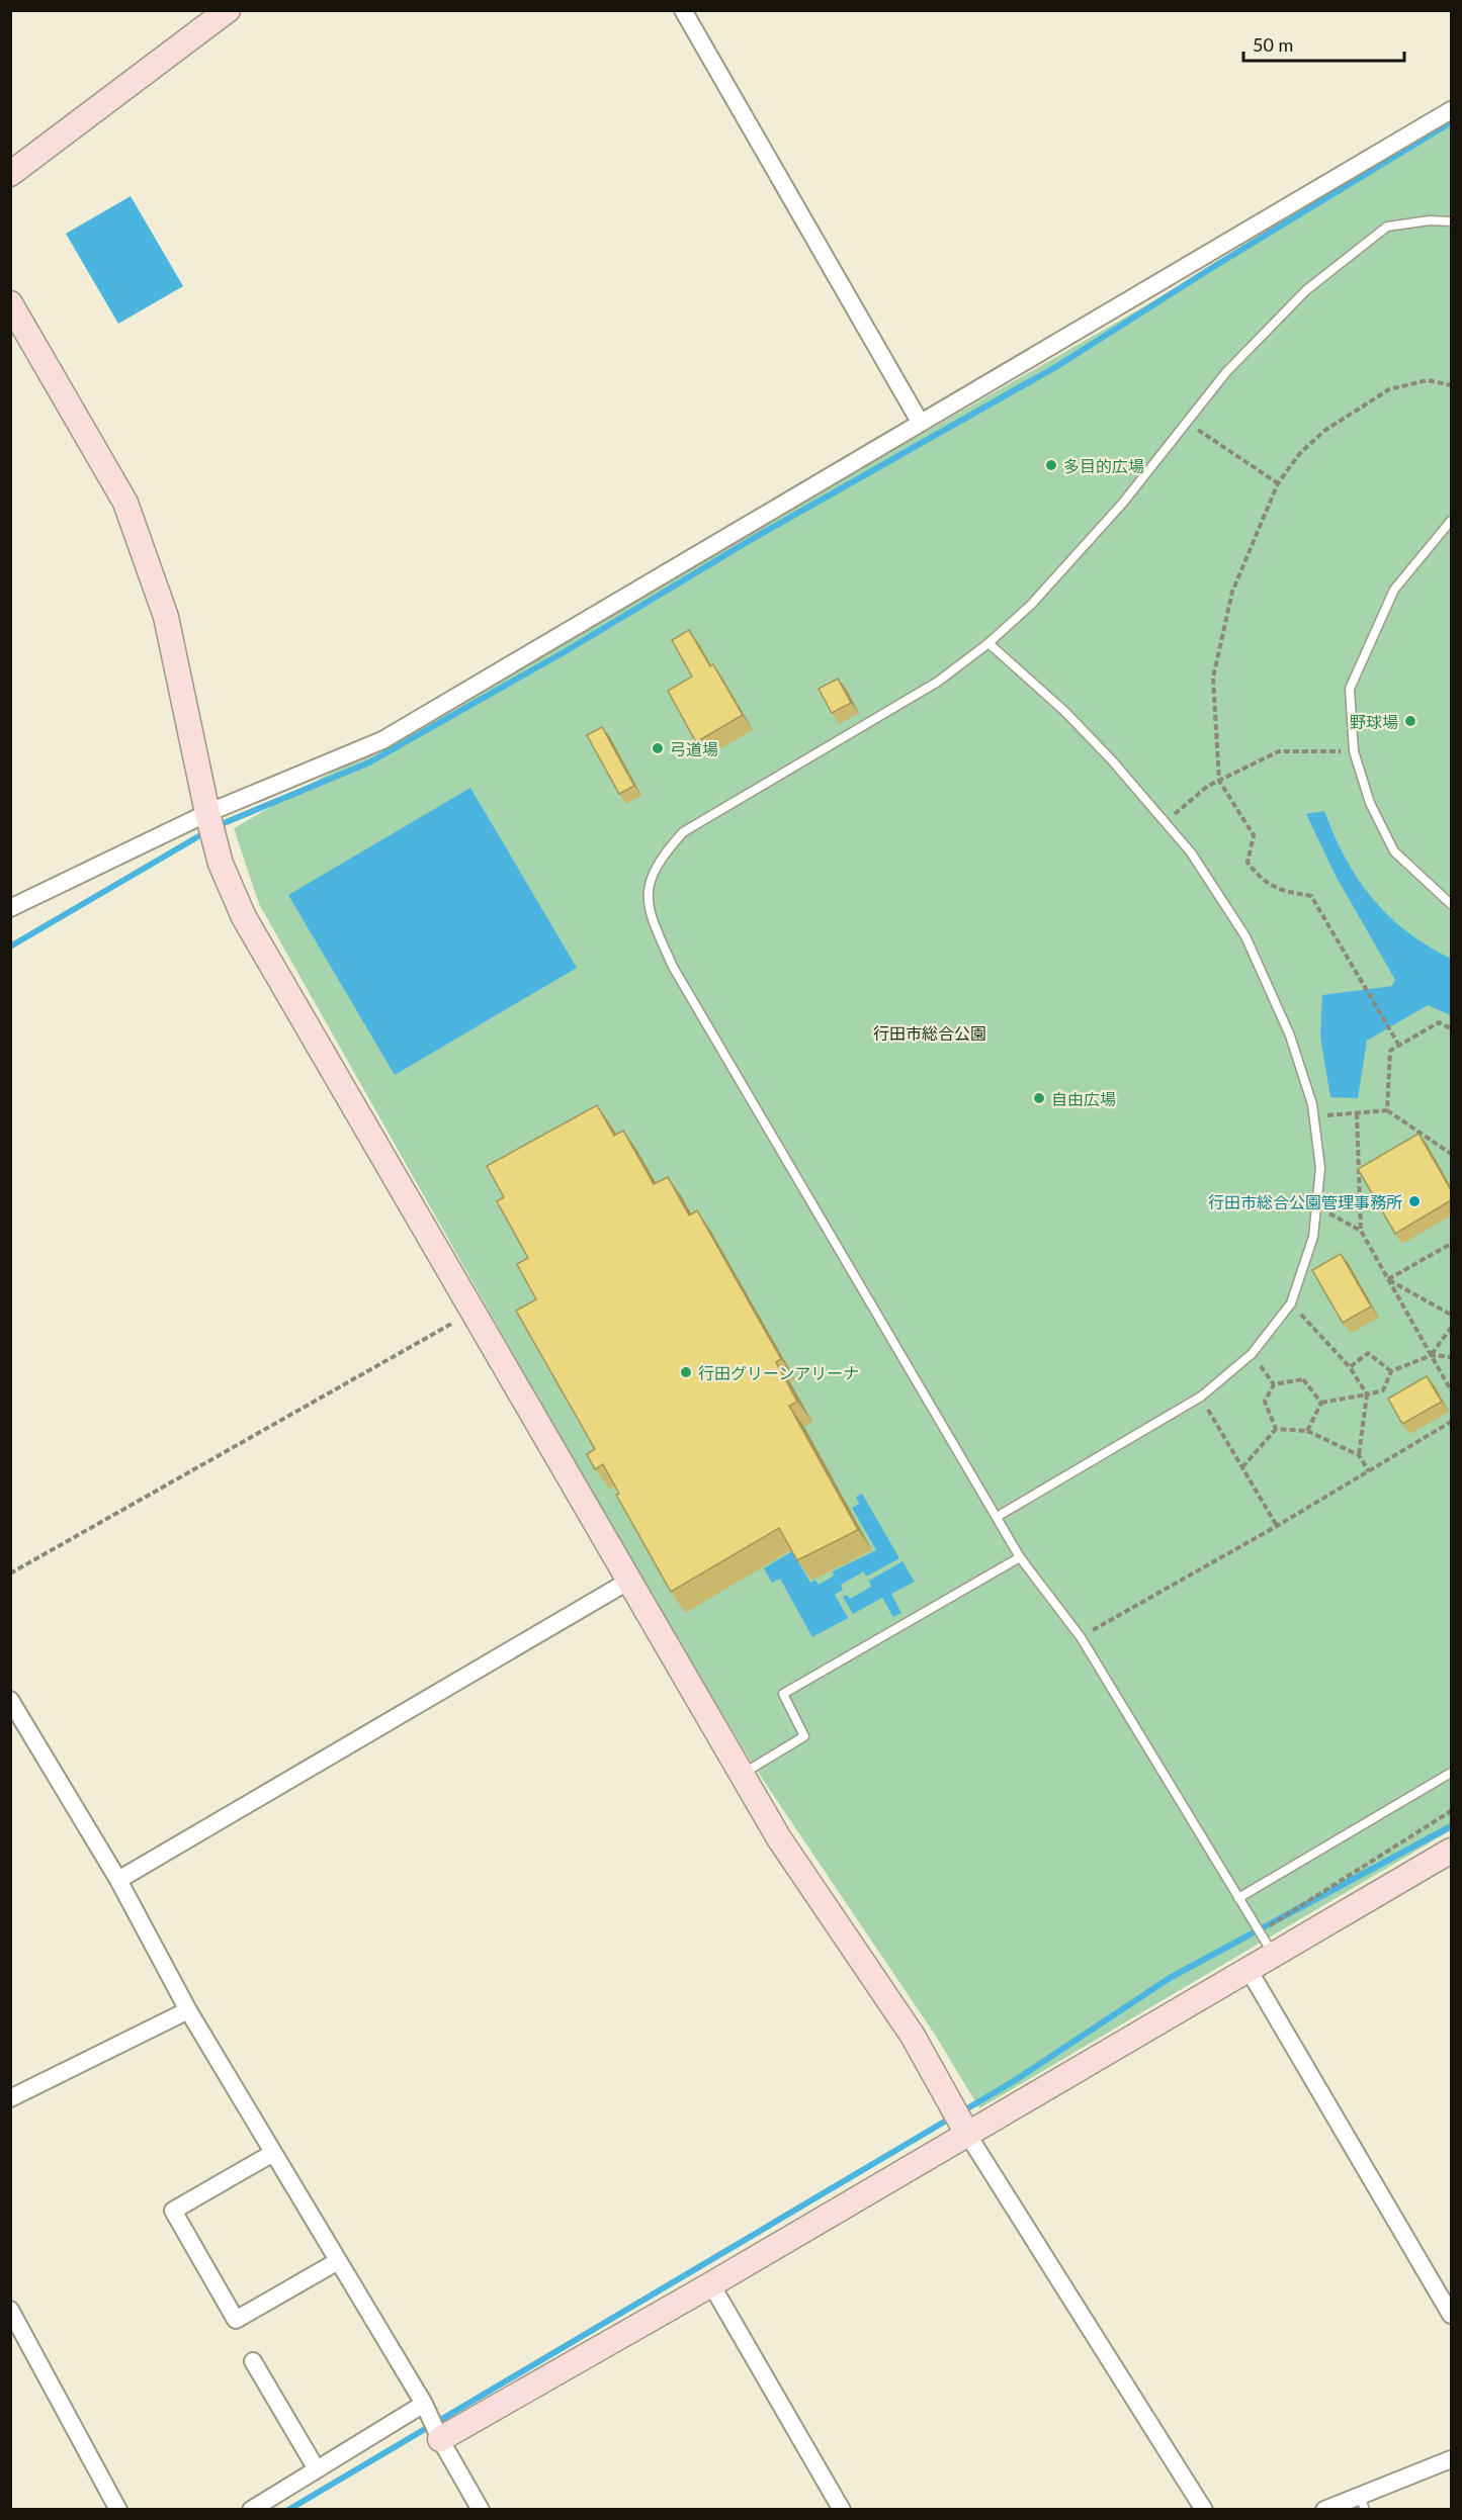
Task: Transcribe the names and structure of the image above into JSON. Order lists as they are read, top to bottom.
{
  "parks": ["行田市総合公園"],
  "places": [
    "多目的広場",
    "野球場",
    "弓道場",
    "自由広場",
    "行田市総合公園管理事務所",
    "行田グリーンアリーナ"
  ],
  "scale_bar": "50 m"
}
